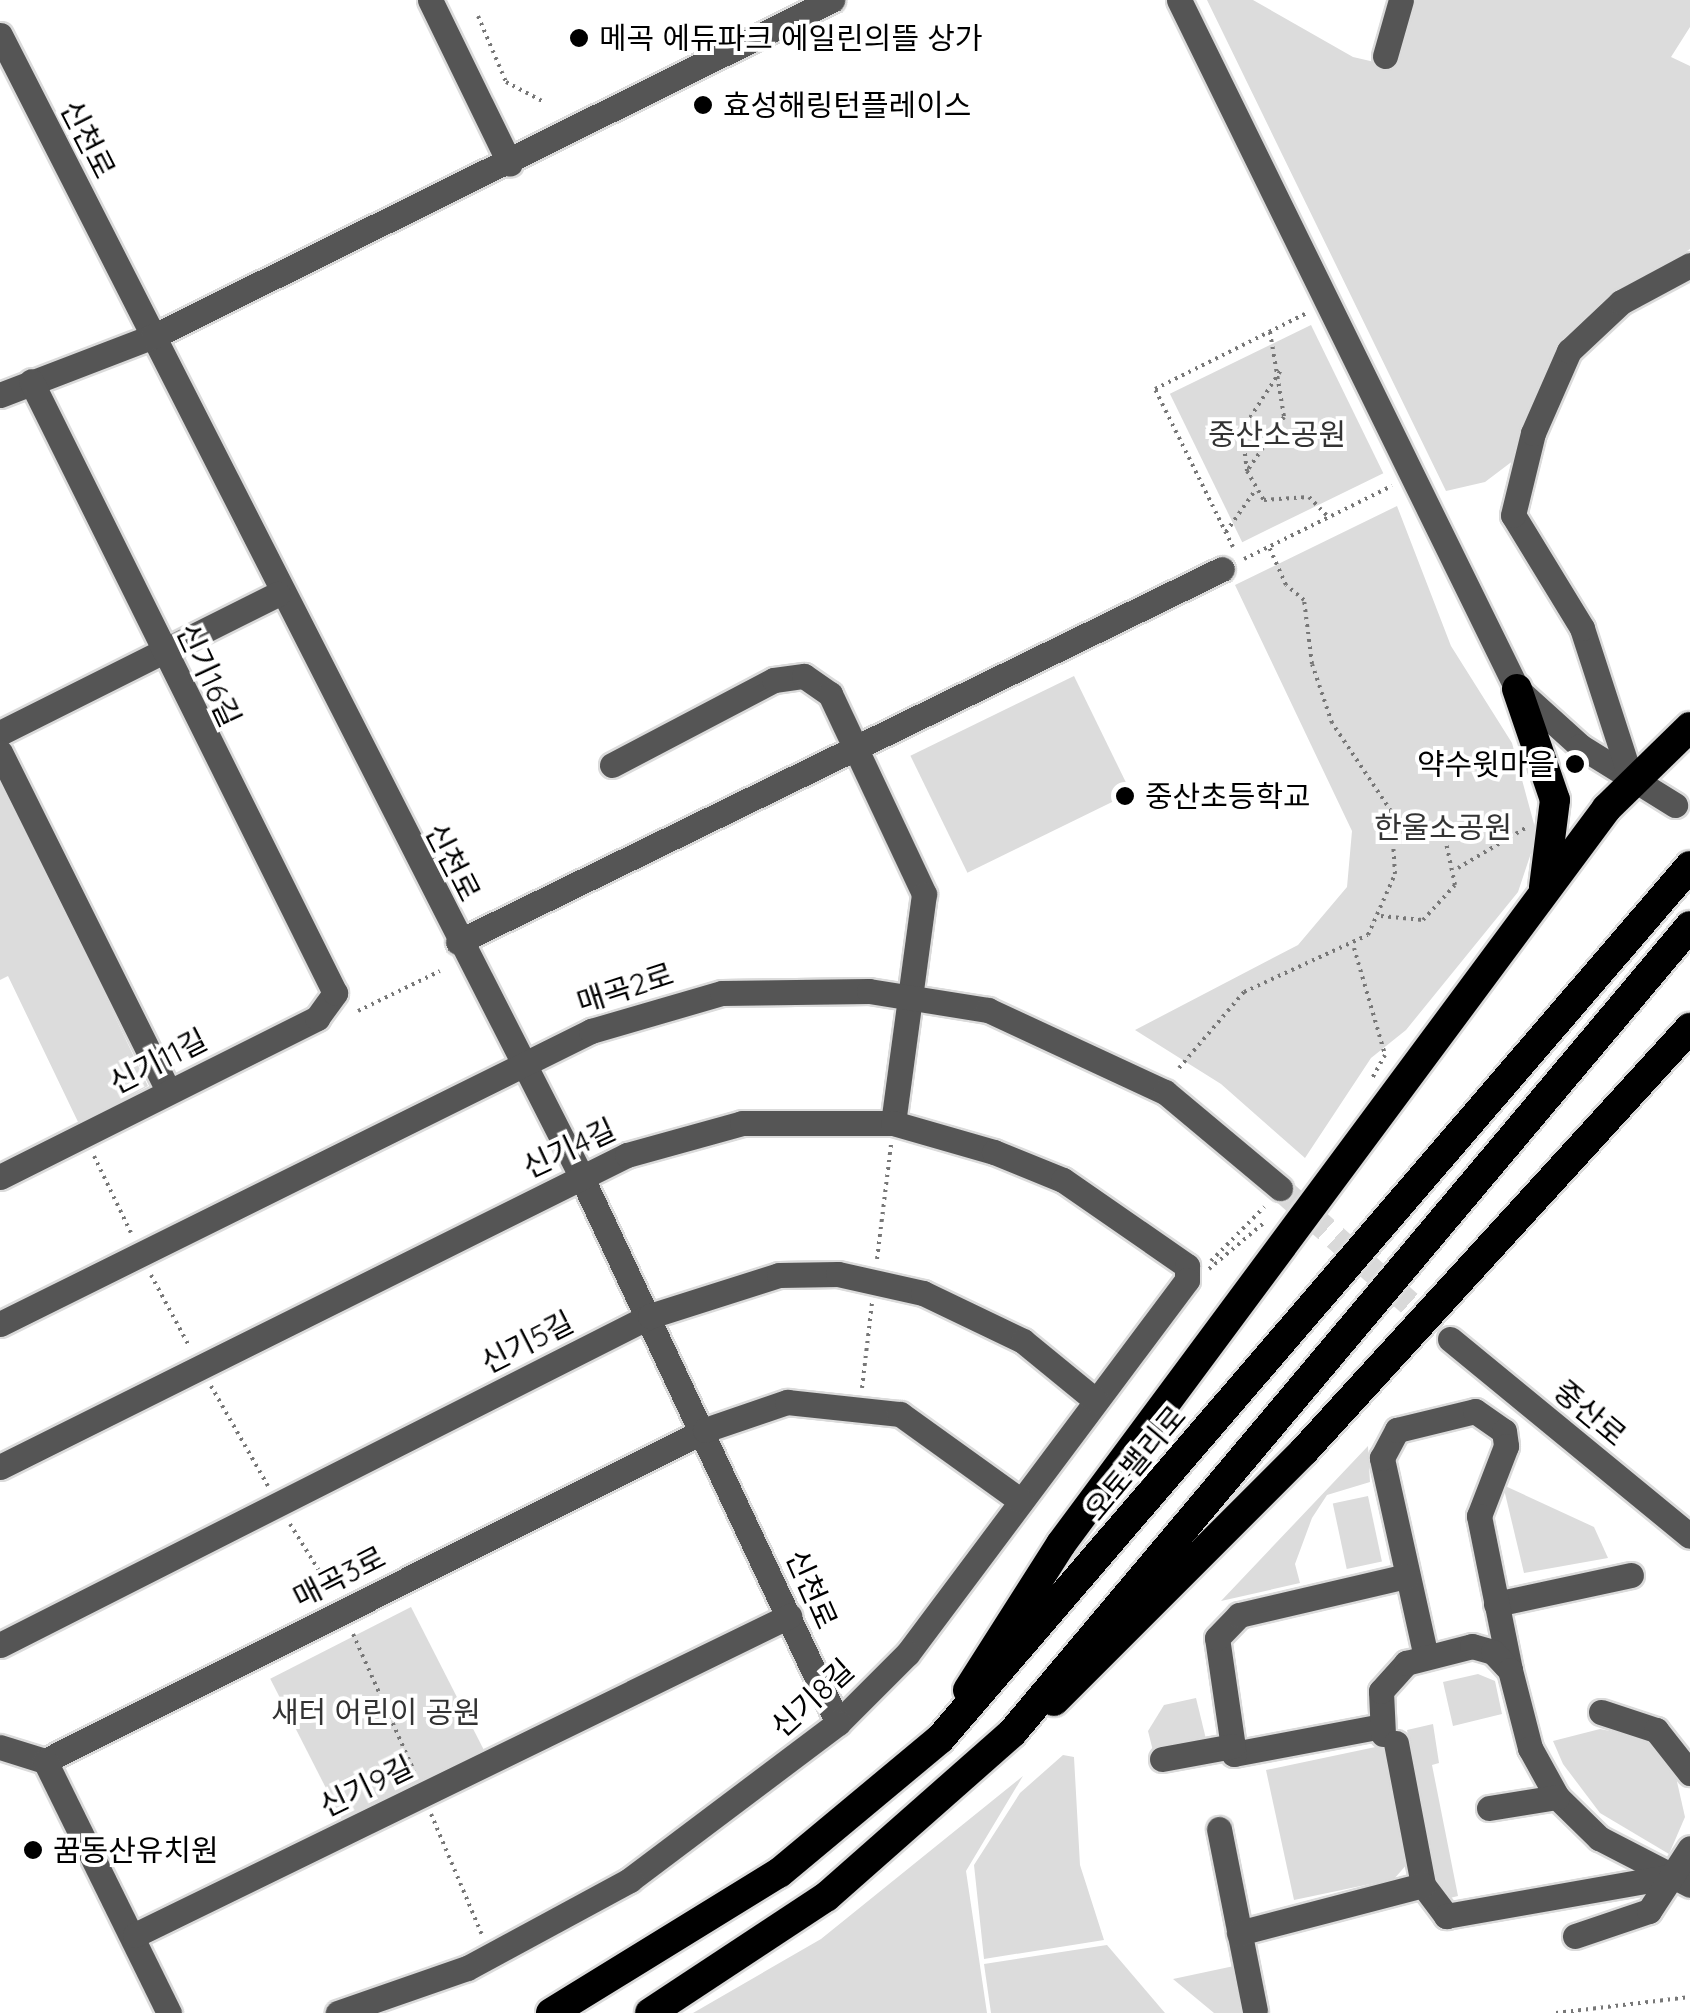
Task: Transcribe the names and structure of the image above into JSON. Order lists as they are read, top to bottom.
{
  "streets": {
    "highway": ["오토밸리로"],
    "street": [
      "신천로",
      "신기16길",
      "매곡2로",
      "신기11길",
      "신기4길",
      "신기5길",
      "중산로",
      "매곡3로",
      "신기8길",
      "신기9길"
    ]
  },
  "crossings": [
    ["신천로", "매곡2로"],
    ["신천로", "신기4길"],
    ["신천로", "신기5길"],
    ["신천로", "매곡3로"],
    ["신천로", "신기8길"],
    ["신천로", "신기9길"],
    ["신기16길", "신기11길"],
    ["신기4길", "신기8길"],
    ["신기5길", "신기8길"],
    ["매곡3로", "신기8길"]
  ],
  "parks": ["중산소공원", "한울소공원", "새터 어린이 공원"],
  "places": [
    "메곡 에듀파크 에일린의뜰 상가",
    "효성해링턴플레이스",
    "약수윗마을",
    "중산초등학교",
    "꿈동산유치원"
  ]
}
